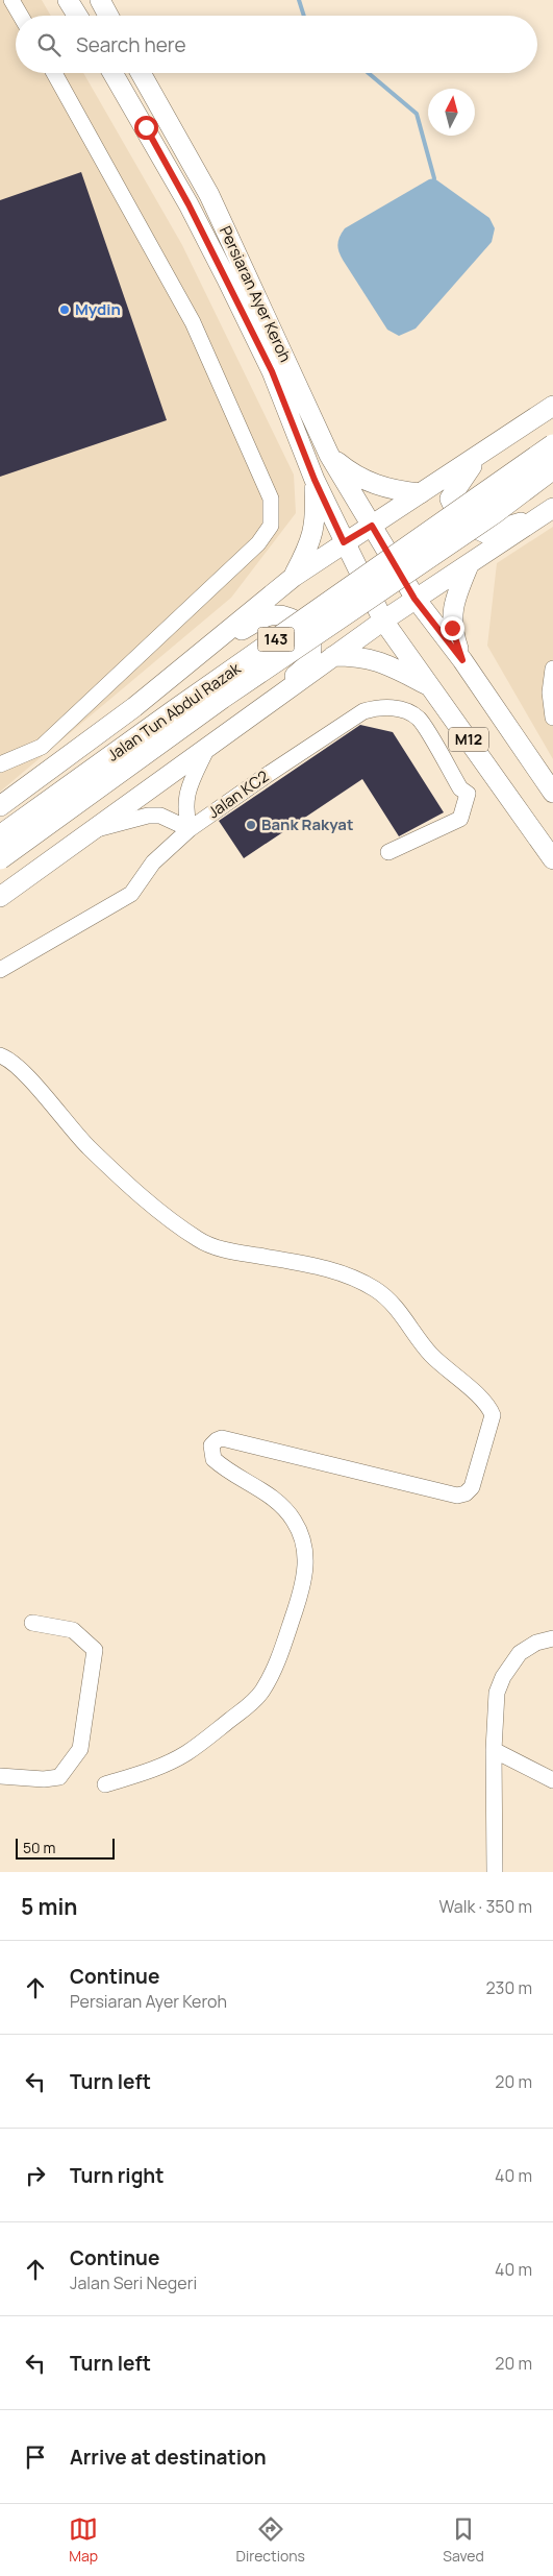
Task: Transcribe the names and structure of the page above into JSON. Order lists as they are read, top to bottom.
{
  "streets": {
    "highway": ["143", "Jalan Tun Abdul Razak"],
    "main road": ["Persiaran Ayer Keroh", "M12"],
    "street": ["Jalan KC2"]
  },
  "crossings": [
    ["Persiaran Ayer Keroh", "M12"]
  ],
  "places": ["Mydin", "Bank Rakyat"],
  "scale_bar": "50 m",
  "north": "top",
  "page": {
    "search": "Search here",
    "scale": "50 m",
    "heading": ["5 min", "Walk · 350 m"],
    "list": [
      ["Continue", "Persiaran Ayer Keroh", "230 m"],
      ["Turn left", "20 m"],
      ["Turn right", "40 m"],
      ["Continue", "Jalan Seri Negeri", "40 m"],
      ["Turn left", "20 m"],
      "Arrive at destination"
    ],
    "nav": ["Map", "Directions", "Saved"]
  }
}
